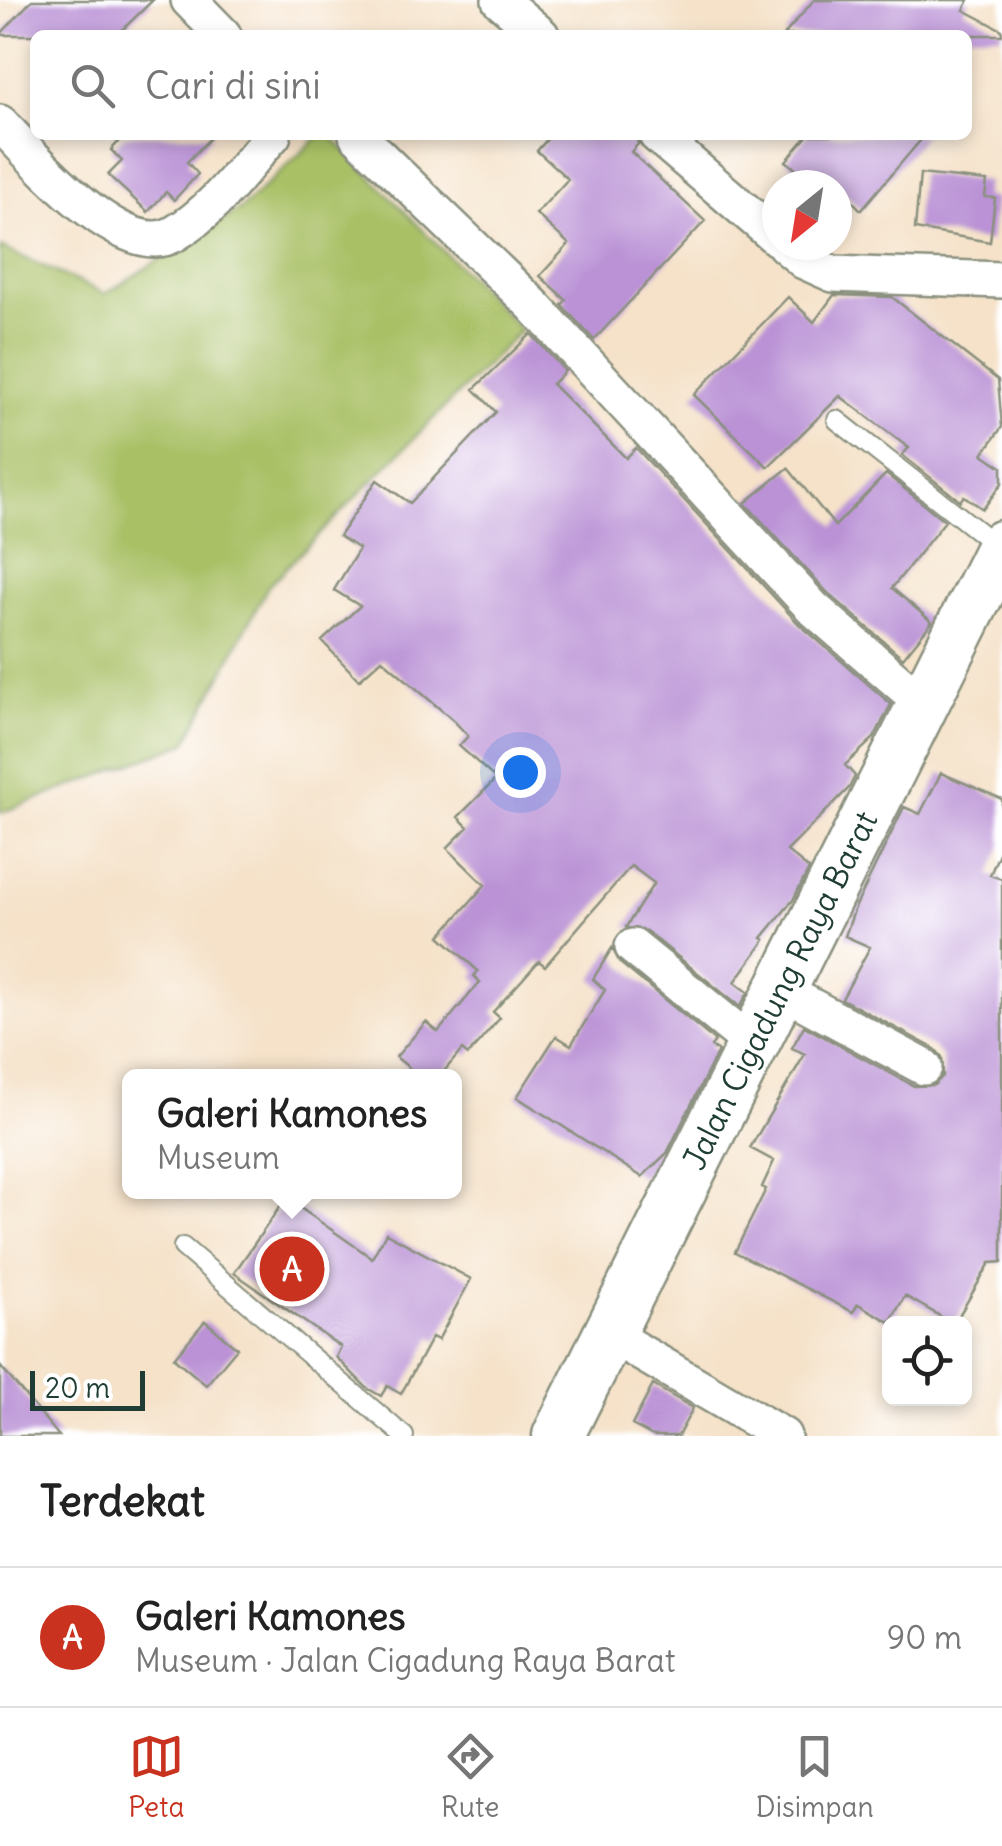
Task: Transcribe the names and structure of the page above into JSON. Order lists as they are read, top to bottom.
{
  "streets": {
    "street": ["Jalan Cigadung Raya Barat"]
  },
  "scale_bar": "20 m",
  "north": "bottom left",
  "page": {
    "search": "Cari di sini",
    "popup": ["Galeri Kamones", "Museum"],
    "pins": "A",
    "scale": "20 m",
    "heading": "Terdekat",
    "list": [
      {
        "mark": "A",
        "name": "Galeri Kamones",
        "note": "Museum · Jalan Cigadung Raya Barat",
        "value": "90 m"
      }
    ],
    "nav": ["Peta", "Rute", "Disimpan"]
  }
}
